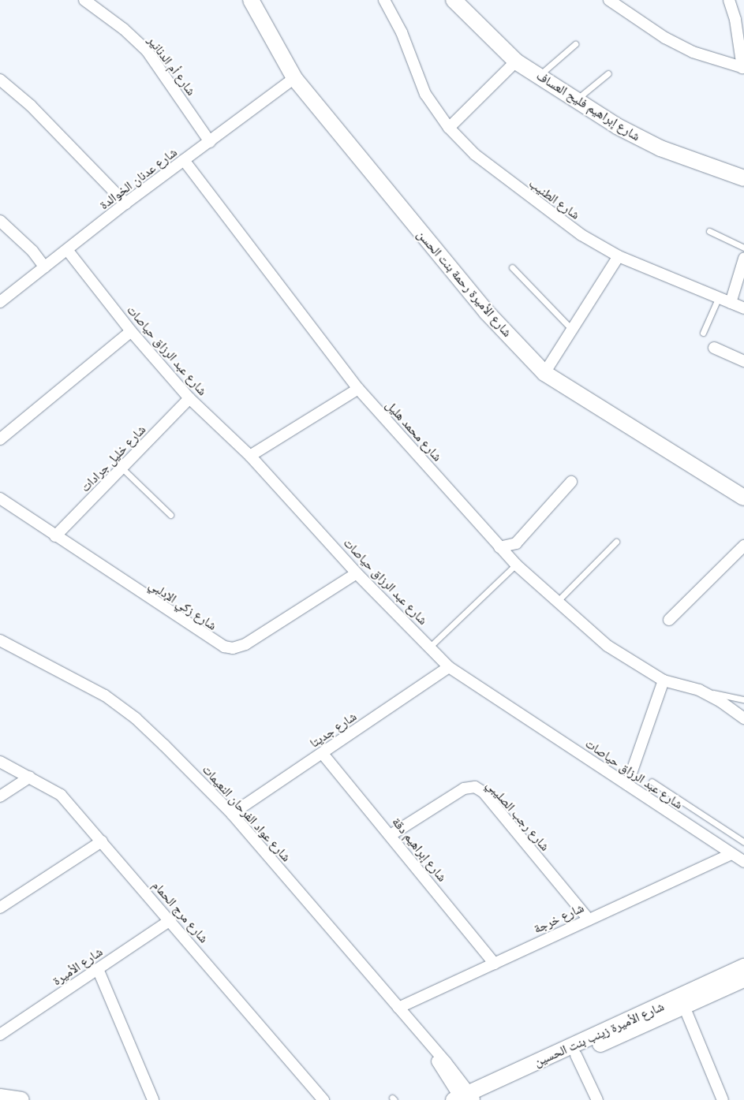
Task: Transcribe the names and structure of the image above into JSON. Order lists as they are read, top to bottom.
{
  "streets": {
    "street": [
      "شارع أم الدنانير",
      "شارع إبراهيم فليح العساف",
      "شارع عدنان الخوالدة",
      "شارع الطنيب",
      "شارع الأميرة رحمة بنت الحسن",
      "شارع عبد الرزاق حياصات",
      "شارع محمد هليل",
      "شارع خليل جرادات",
      "شارع زكي الإدلبي",
      "شارع جديتا",
      "شارع عواد الفرحان النعيمات",
      "شارع رجب الصليبي",
      "شارع إبراهيم دقة",
      "شارع مرج الحمام",
      "شارع خرجة",
      "شارع الأميرة",
      "شارع الأميرة زينب بنت الحسين"
    ]
  },
  "crossings": [
    ["شارع أم الدنانير", "شارع عدنان الخوالدة"],
    ["شارع عدنان الخوالدة", "شارع الأميرة رحمة بنت الحسن"],
    ["شارع عدنان الخوالدة", "شارع عبد الرزاق حياصات"],
    ["شارع عدنان الخوالدة", "شارع محمد هليل"],
    ["شارع عبد الرزاق حياصات", "شارع خليل جرادات"],
    ["شارع عبد الرزاق حياصات", "شارع زكي الإدلبي"],
    ["شارع عبد الرزاق حياصات", "شارع جديتا"],
    ["شارع عبد الرزاق حياصات", "شارع خرجة"],
    ["شارع خليل جرادات", "شارع زكي الإدلبي"],
    ["شارع جديتا", "شارع عواد الفرحان النعيمات"],
    ["شارع جديتا", "شارع إبراهيم دقة"],
    ["شارع عواد الفرحان النعيمات", "شارع خرجة"],
    ["شارع عواد الفرحان النعيمات", "شارع الأميرة زينب بنت الحسين"],
    ["شارع رجب الصليبي", "شارع إبراهيم دقة"],
    ["شارع رجب الصليبي", "شارع خرجة"],
    ["شارع إبراهيم دقة", "شارع خرجة"],
    ["شارع مرج الحمام", "شارع الأميرة"]
  ]
}
